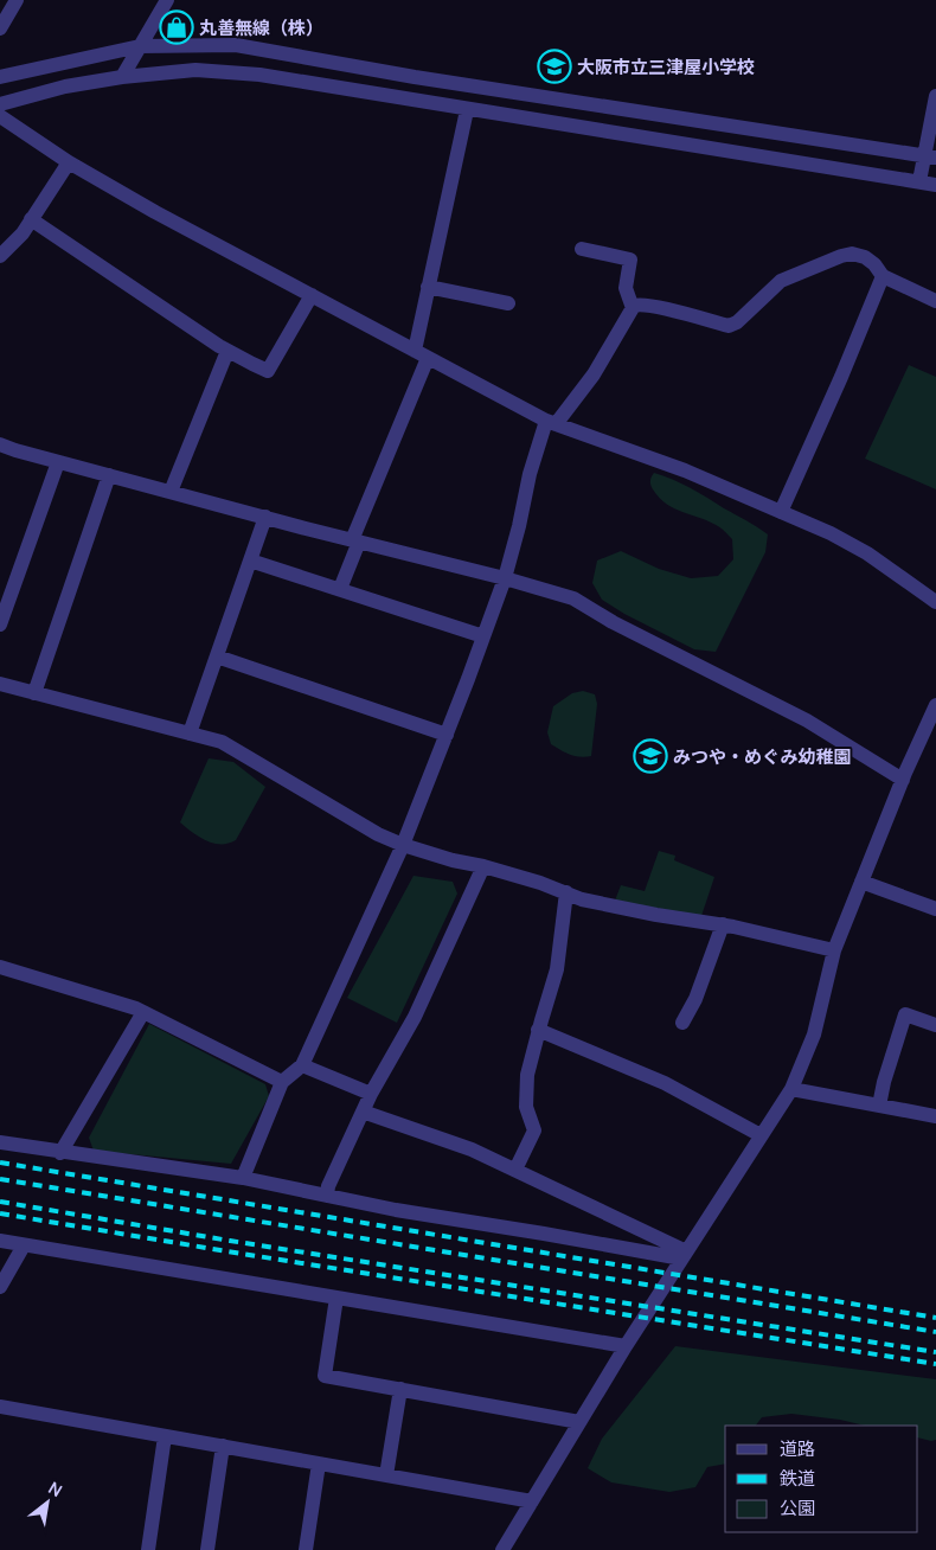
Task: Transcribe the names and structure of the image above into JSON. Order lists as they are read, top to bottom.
{
  "places": {
    "shop": ["丸善無線（株）"],
    "school or university": ["大阪市立三津屋小学校", "みつや・めぐみ幼稚園"]
  },
  "legend": ["道路", "鉄道", "公園"],
  "north": "top right"
}
